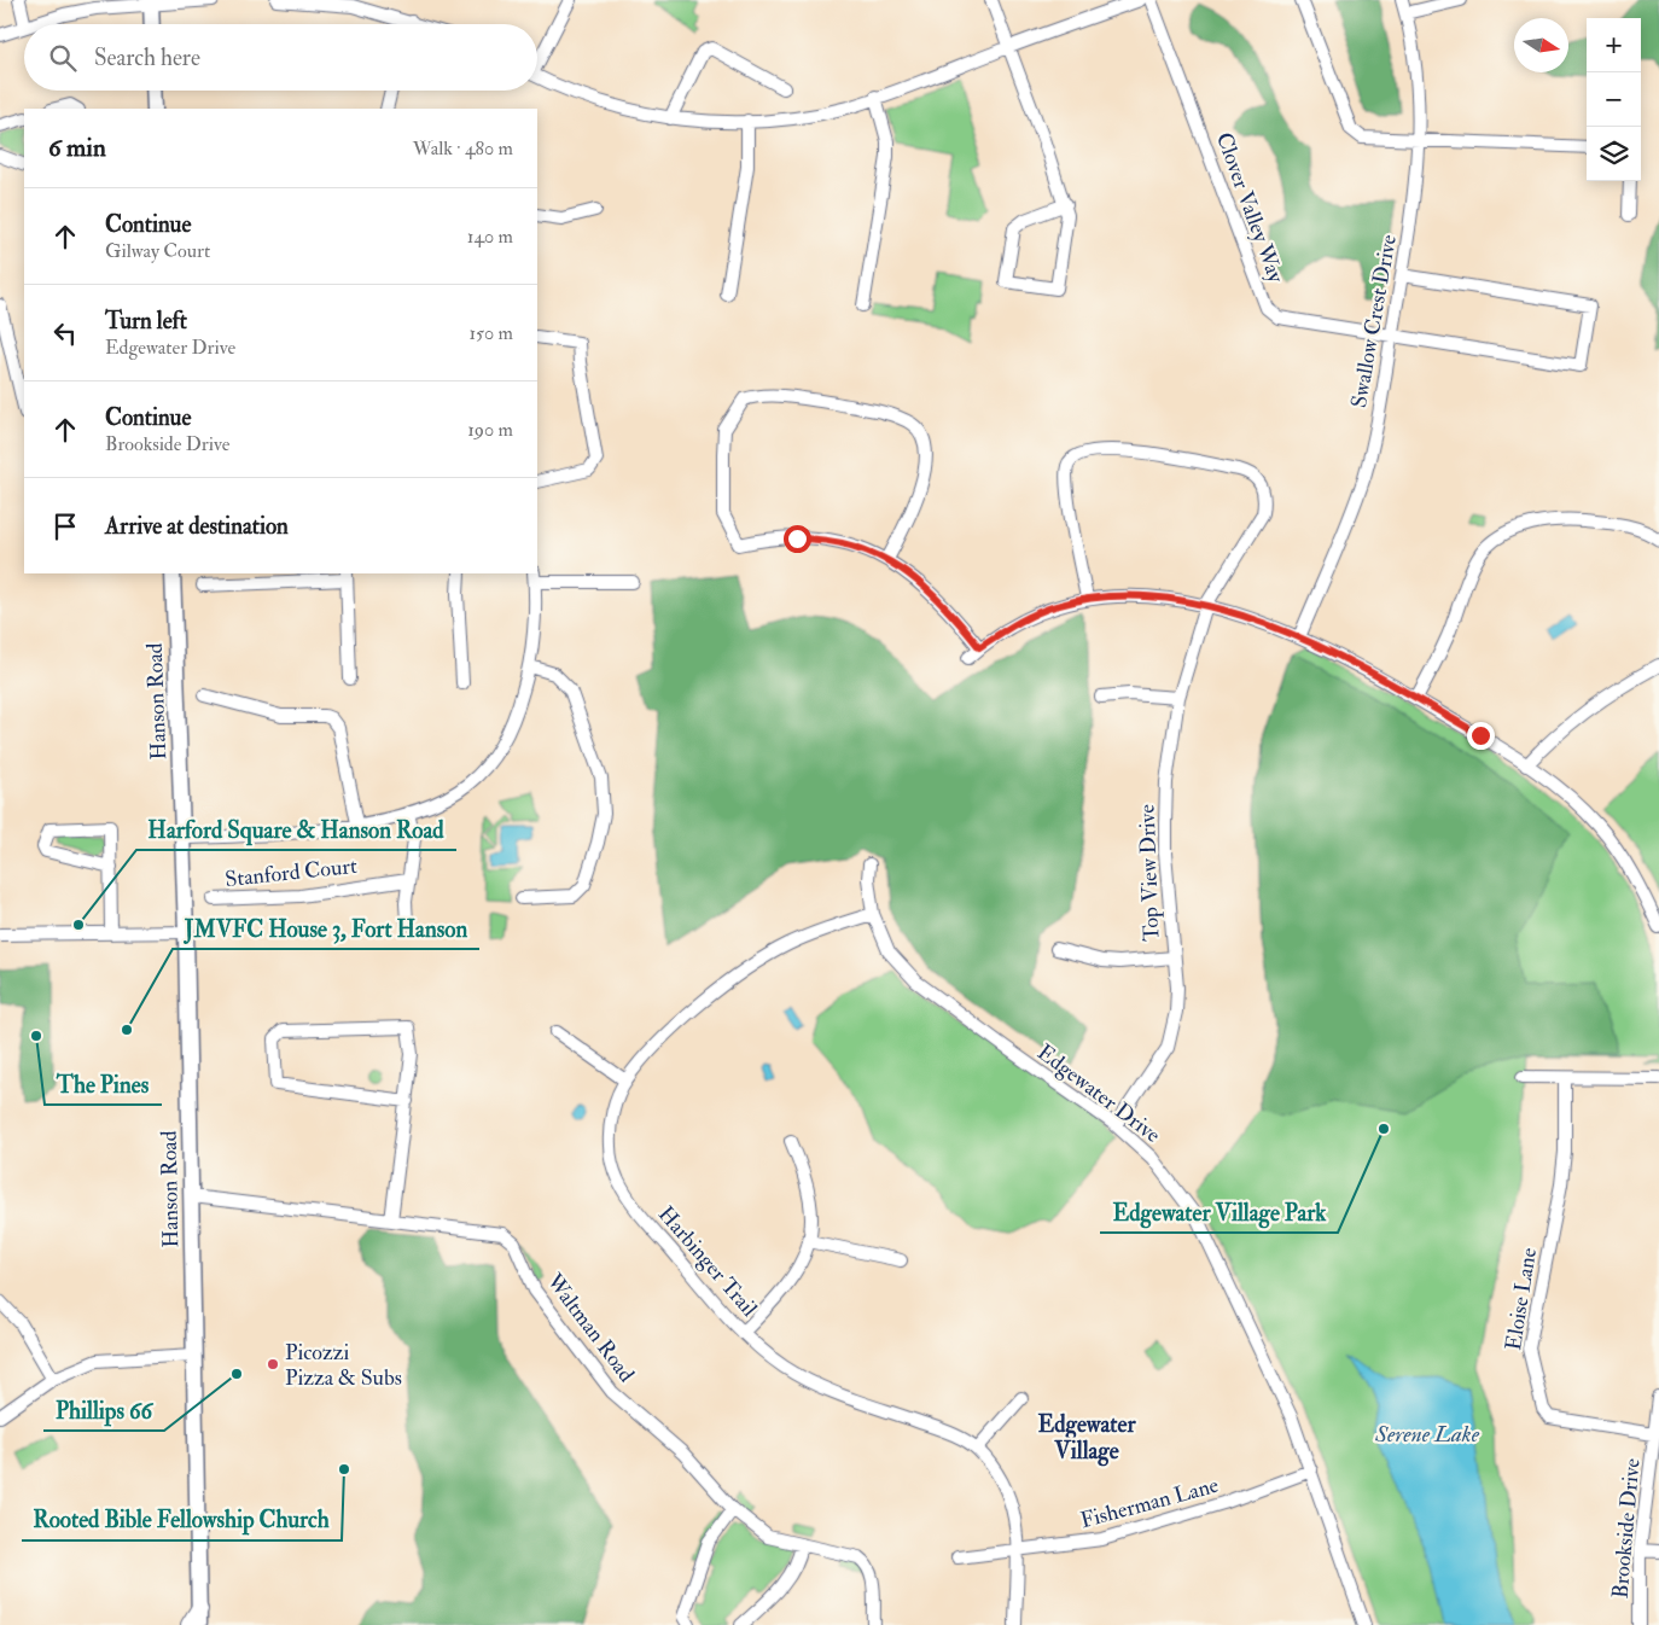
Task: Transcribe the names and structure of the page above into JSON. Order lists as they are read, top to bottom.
{
  "streets": {
    "street": [
      "Clover Valley Way",
      "Swallow Crest Drive",
      "Hanson Road",
      "Stanford Court",
      "Top View Drive",
      "Edgewater Drive",
      "Harbinger Trail",
      "Eloise Lane",
      "Waltman Road",
      "Fisherman Lane",
      "Brookside Drive"
    ]
  },
  "crossings": [
    ["Clover Valley Way", "Swallow Crest Drive"],
    ["Hanson Road", "Waltman Road"],
    ["Top View Drive", "Edgewater Drive"],
    ["Edgewater Drive", "Harbinger Trail"],
    ["Edgewater Drive", "Fisherman Lane"],
    ["Harbinger Trail", "Fisherman Lane"],
    ["Eloise Lane", "Brookside Drive"]
  ],
  "districts": ["Edgewater Village"],
  "water": ["Serene Lake"],
  "places": [
    "Harford Square & Hanson Road",
    "JMVFC House 3, Fort Hanson",
    "The Pines",
    "Edgewater Village Park",
    "Picozzi Pizza & Subs",
    "Phillips 66",
    "Rooted Bible Fellowship Church"
  ],
  "north": "right",
  "page": {
    "map_buttons": ["+", "−"],
    "search": "Search here",
    "heading": ["6 min", "Walk · 480 m"],
    "list": [
      ["Continue", "Gilway Court", "140 m"],
      ["Turn left", "Edgewater Drive", "150 m"],
      ["Continue", "Brookside Drive", "190 m"],
      "Arrive at destination"
    ]
  }
}
